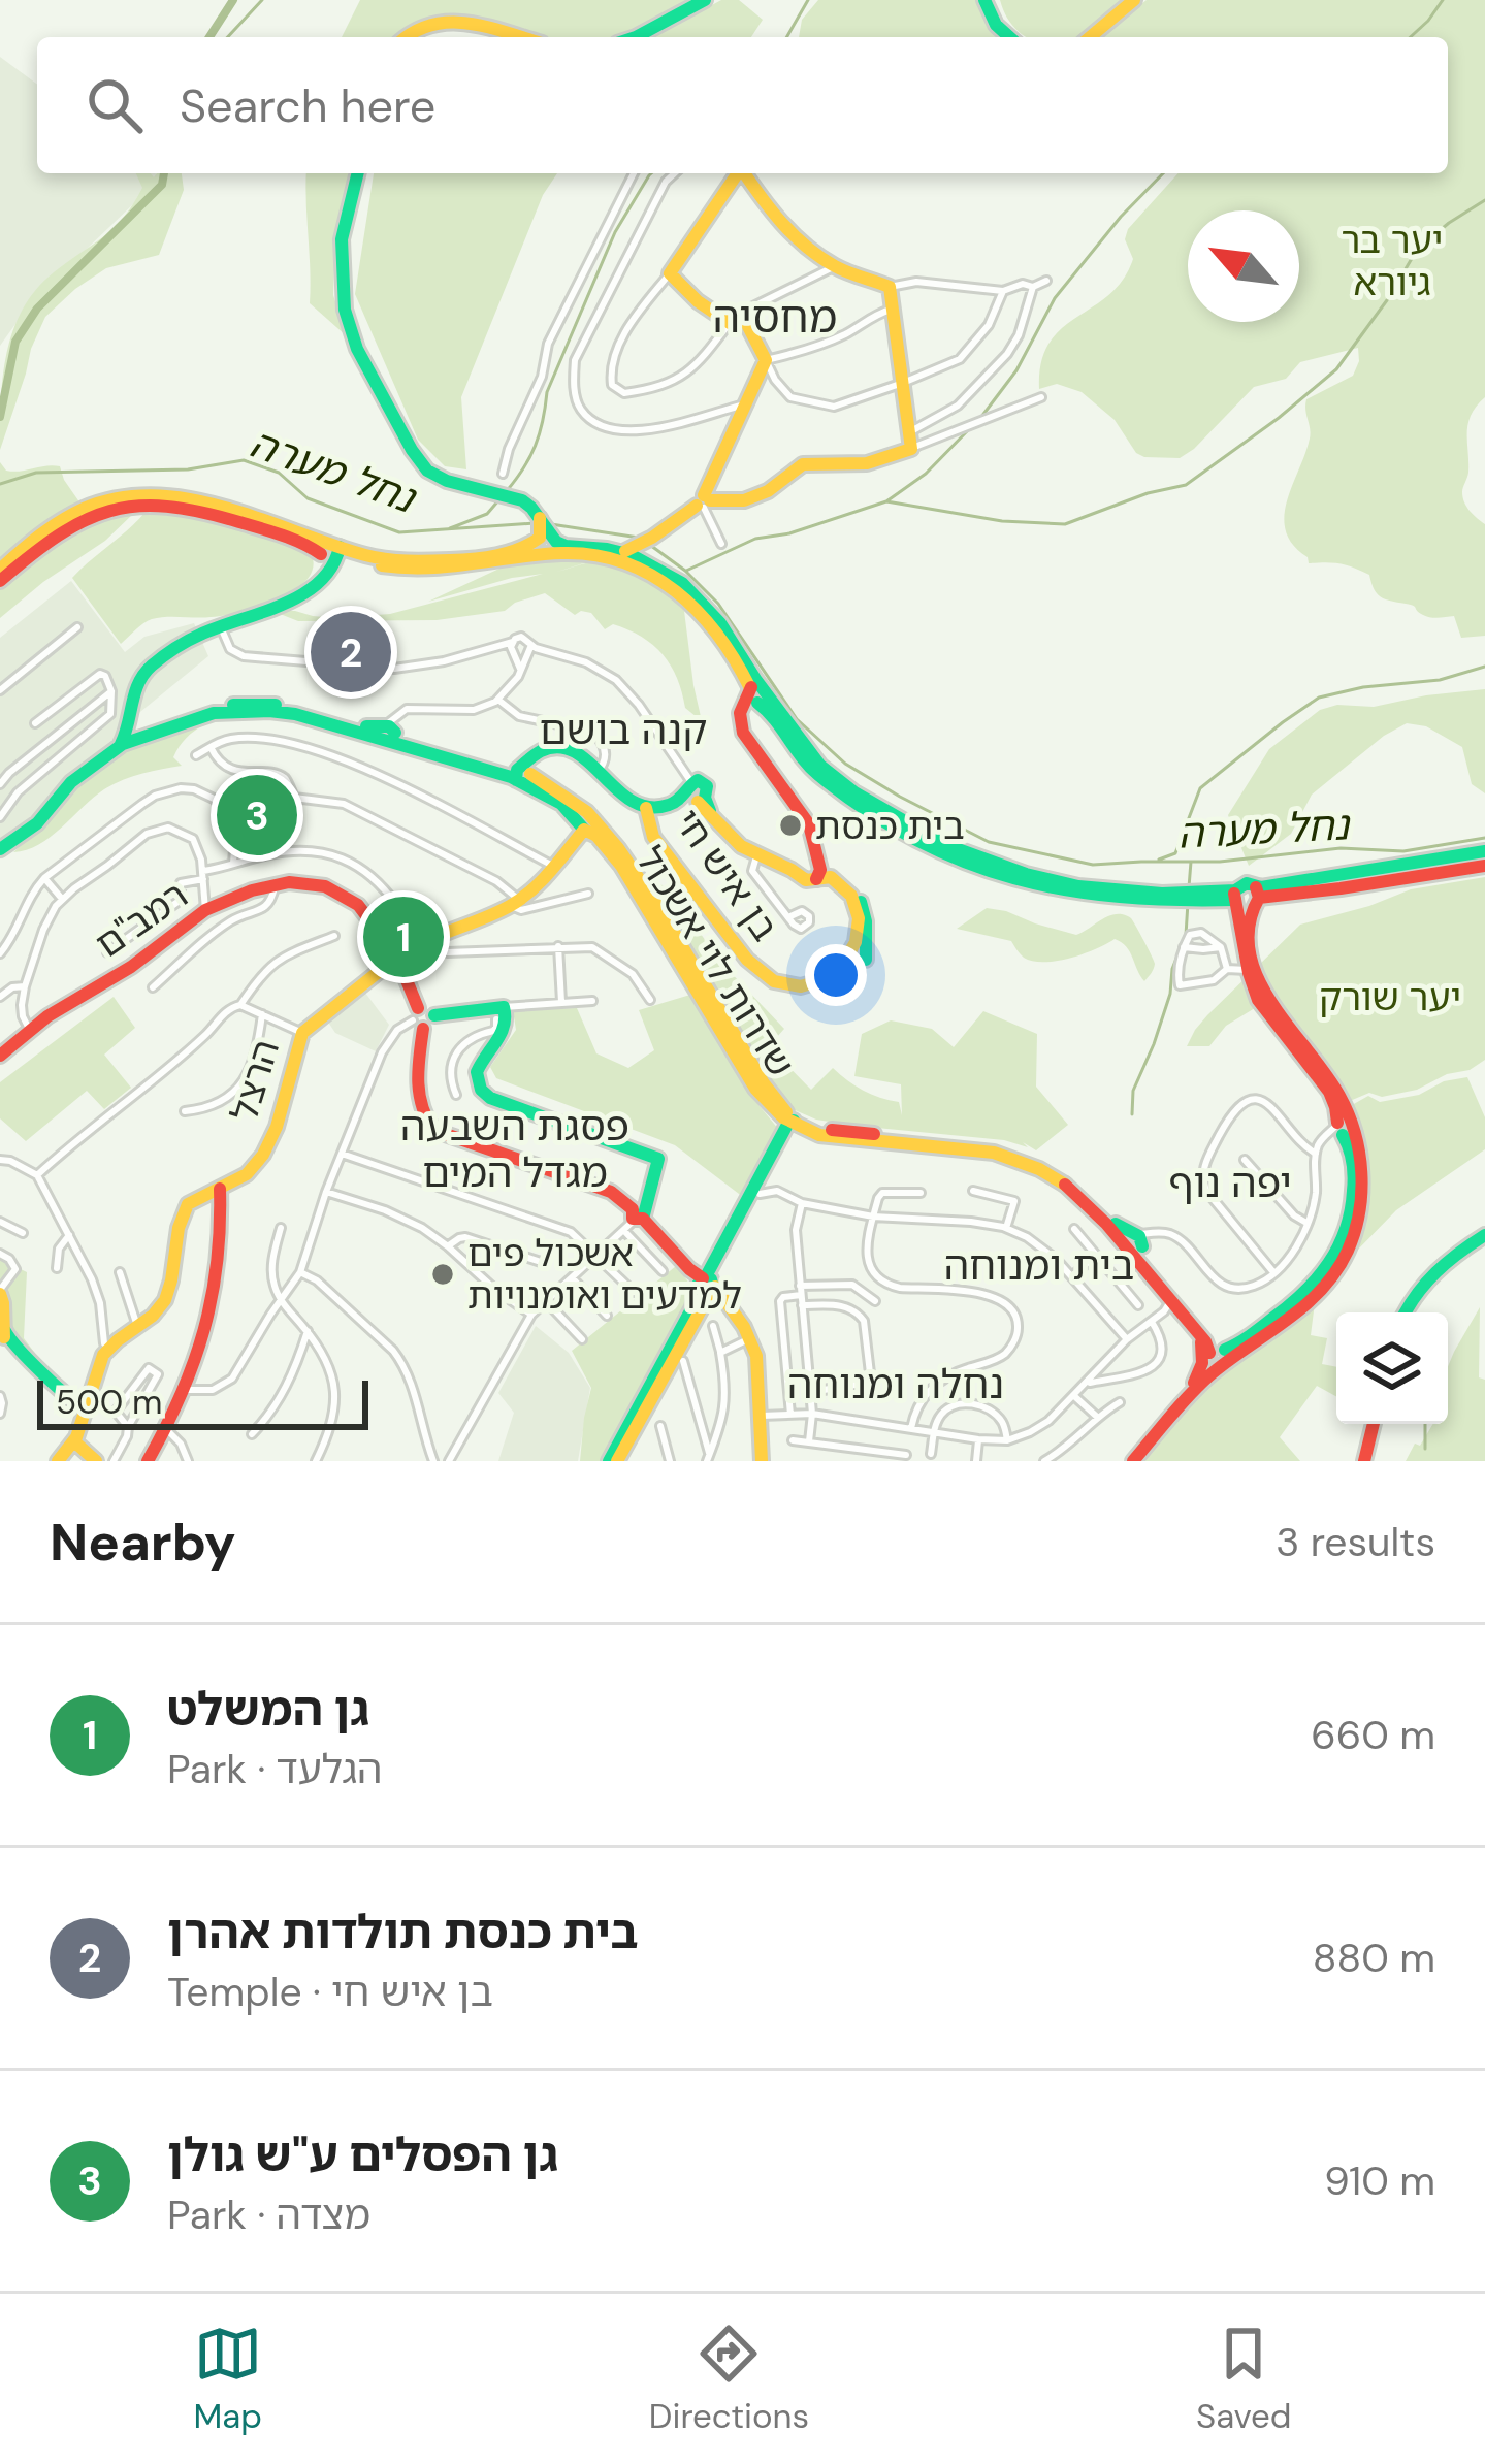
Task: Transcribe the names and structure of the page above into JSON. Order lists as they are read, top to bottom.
{
  "streets": {
    "main road": [
      "בן איש חי",
      "רמב\"ם",
      "שדרות לוי אשכול",
      "הרצל"
    ]
  },
  "crossings": [
    ["רמב\"ם", "הרצל"]
  ],
  "districts": [
    "מחסיה",
    "קנה בושם",
    "פסגת השבעה מגדל המים",
    "יפה נוף",
    "בית ומנוחה",
    "נחלה ומנוחה"
  ],
  "water": ["נחל מערה"],
  "parks": ["יער בר גיורא", "יער שורק"],
  "places": ["בית כנסת", "אשכול פים למדעים ואומנויות"],
  "scale_bar": "500 m",
  "north": "top left",
  "page": {
    "search": "Search here",
    "pins": ["2", "3", "1"],
    "scale": "500 m",
    "heading": ["Nearby", "3 results"],
    "list": [
      {
        "mark": "1",
        "name": "גן המשלט",
        "note": "Park · הגלעד",
        "value": "660 m"
      },
      {
        "mark": "2",
        "name": "בית כנסת תולדות אהרן",
        "note": "Temple · בן איש חי",
        "value": "880 m"
      },
      {
        "mark": "3",
        "name": "גן הפסלים ע\"ש גולן",
        "note": "Park · מצדה",
        "value": "910 m"
      }
    ],
    "nav": ["Map", "Directions", "Saved"]
  }
}
